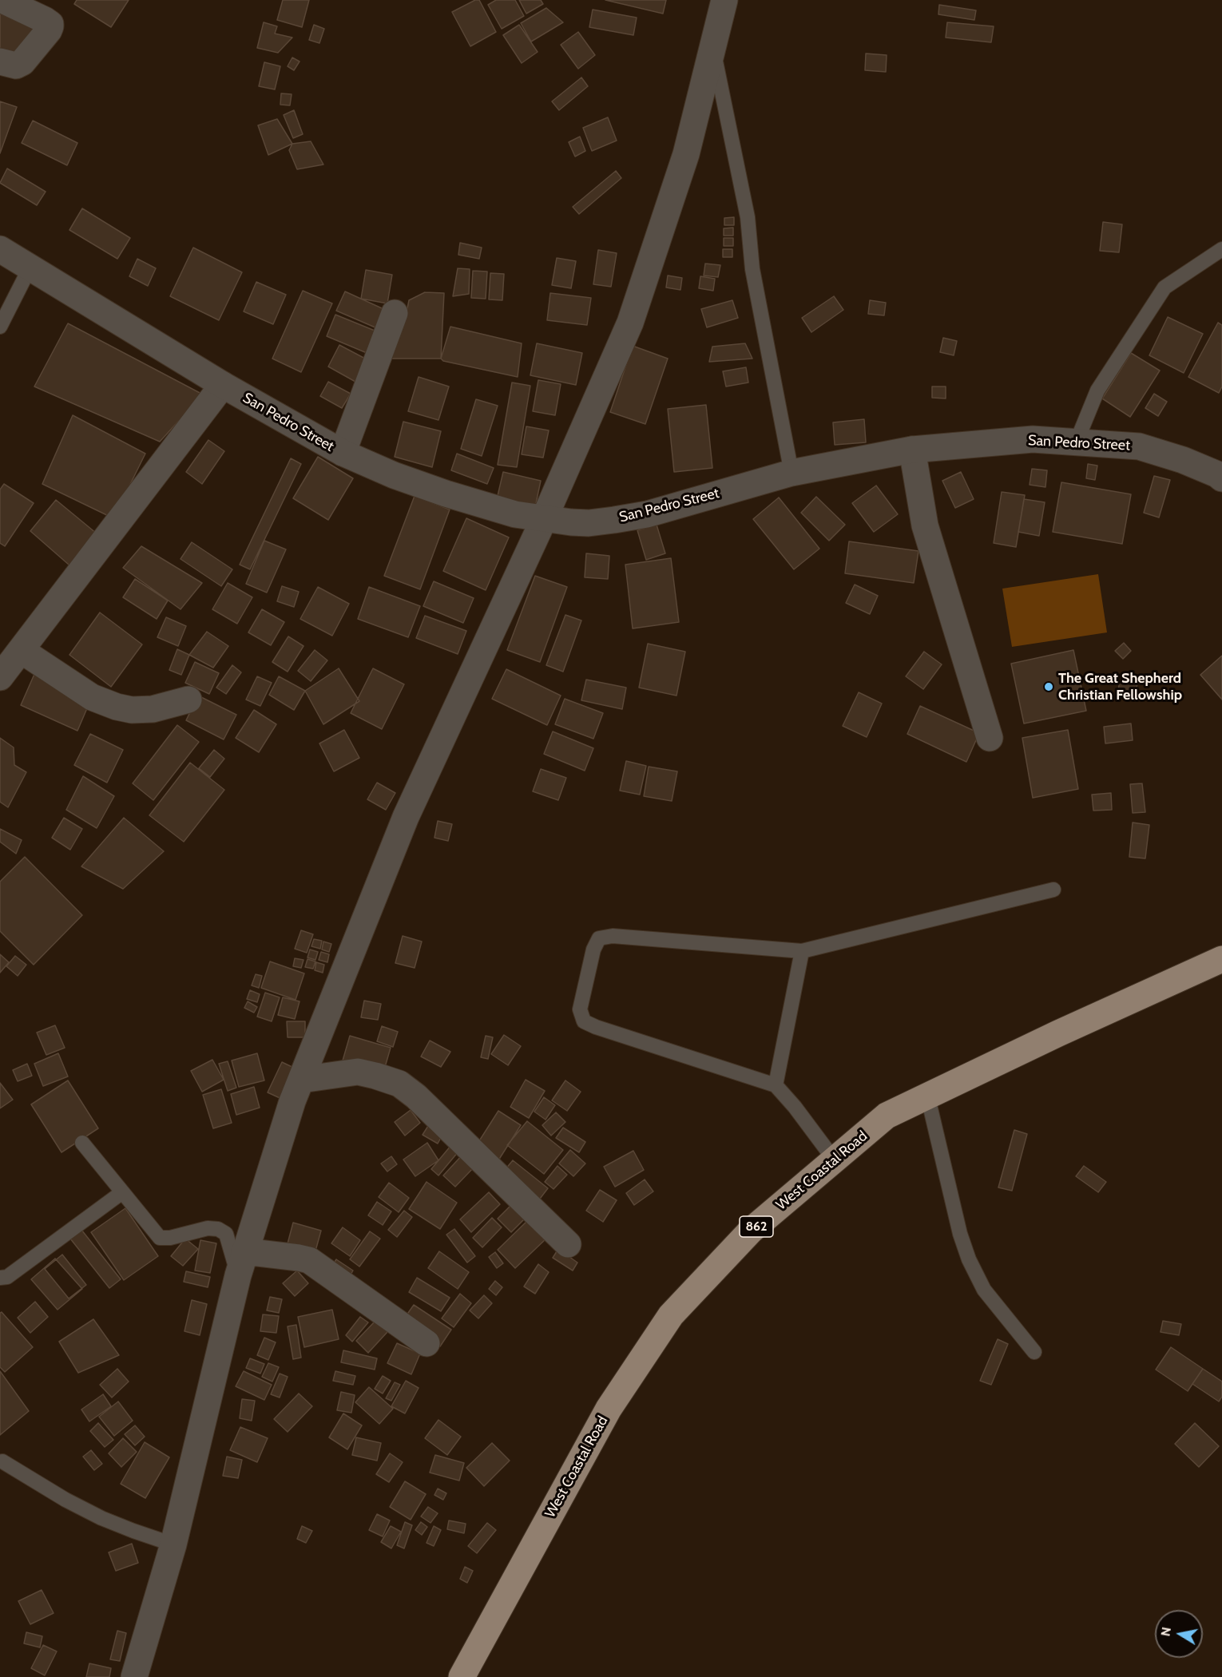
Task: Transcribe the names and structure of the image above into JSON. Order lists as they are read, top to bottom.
{
  "streets": {
    "main road": ["West Coastal Road", "862"],
    "street": ["San Pedro Street"]
  },
  "places": ["The Great Shepherd Christian Fellowship"],
  "north": "left"
}
